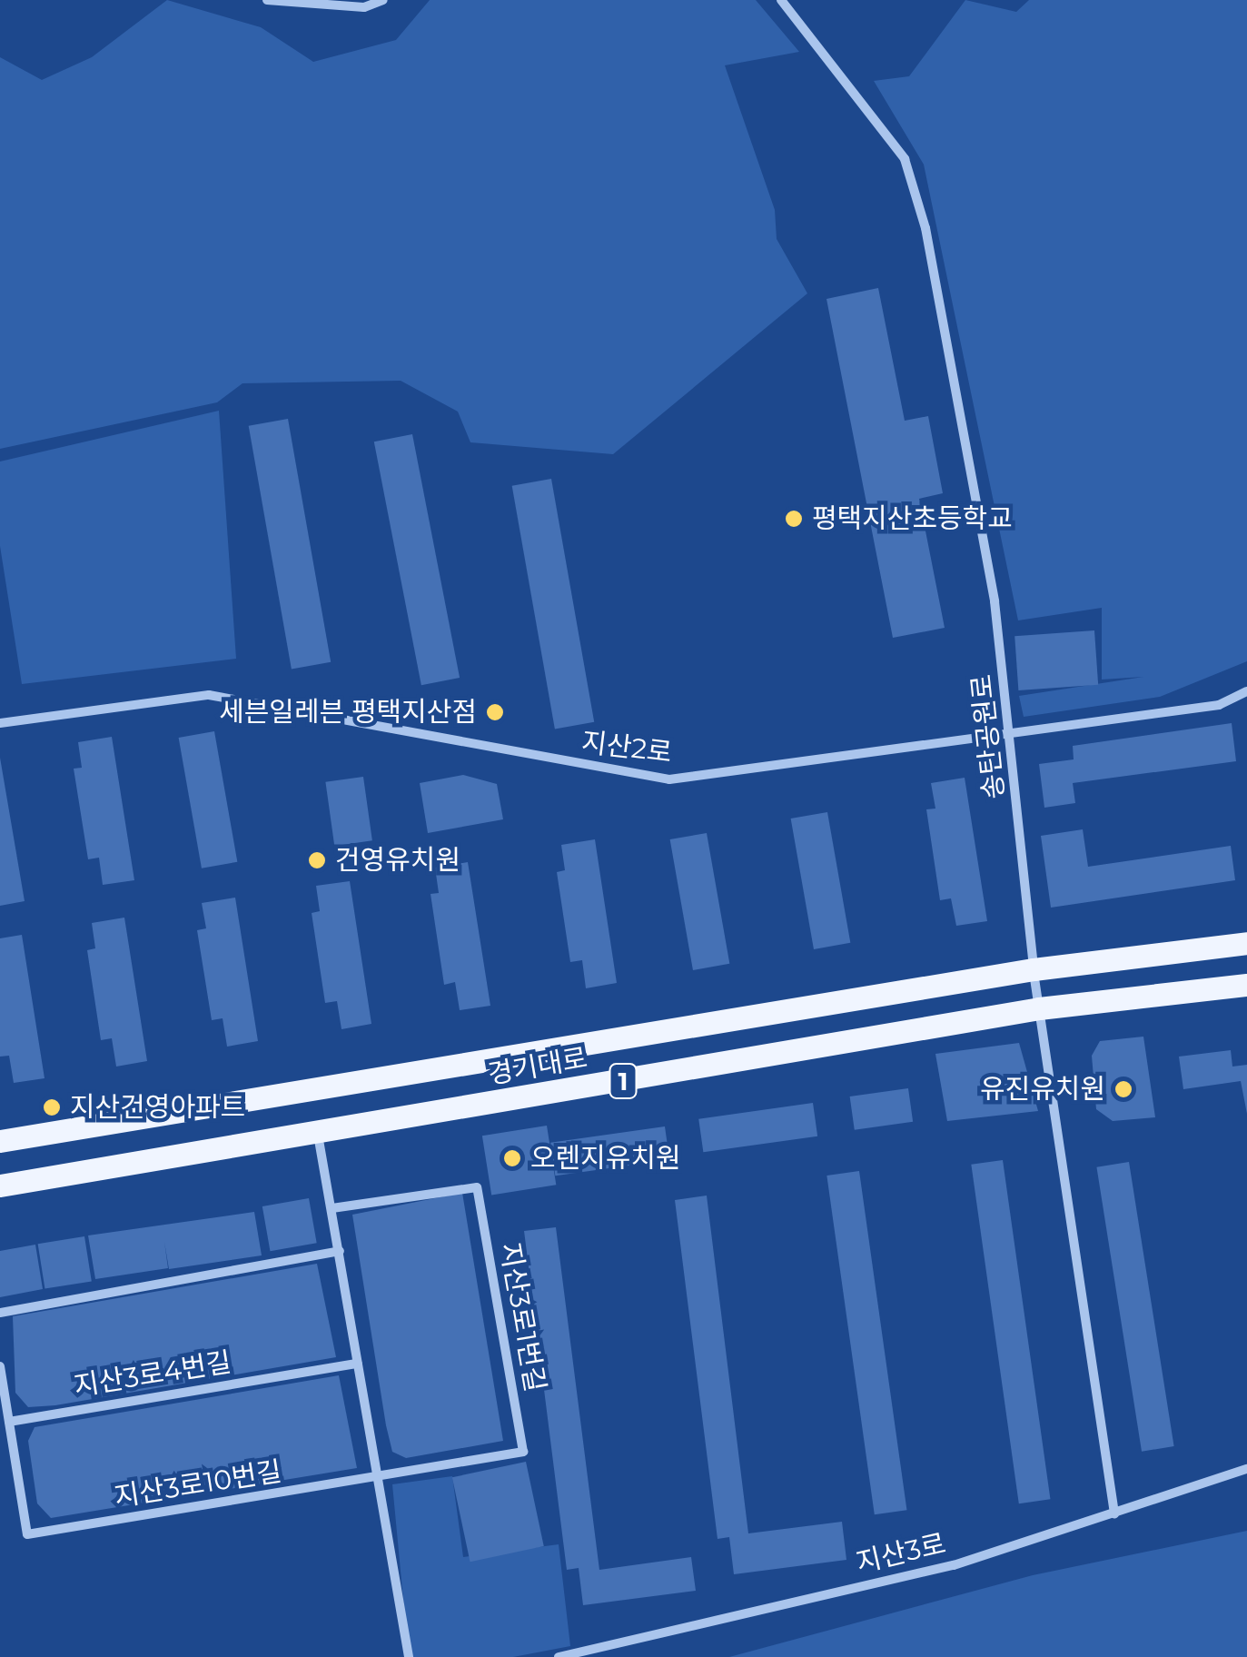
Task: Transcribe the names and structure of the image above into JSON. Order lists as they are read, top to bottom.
{
  "streets": {
    "main road": ["경기대로", "1"],
    "street": [
      "송탄공원로",
      "지산2로",
      "지산3로1번길",
      "지산3로4번길",
      "지산3로10번길",
      "지산3로"
    ]
  },
  "crossings": [
    ["송탄공원로", "지산2로"],
    ["송탄공원로", "경기대로"],
    ["송탄공원로", "지산3로"],
    ["지산3로1번길", "지산3로10번길"],
    ["지산3로4번길", "지산3로10번길"]
  ],
  "places": [
    "평택지산초등학교",
    "세븐일레븐 평택지산점",
    "건영유치원",
    "유진유치원",
    "지산건영아파트",
    "오렌지유치원"
  ]
}
